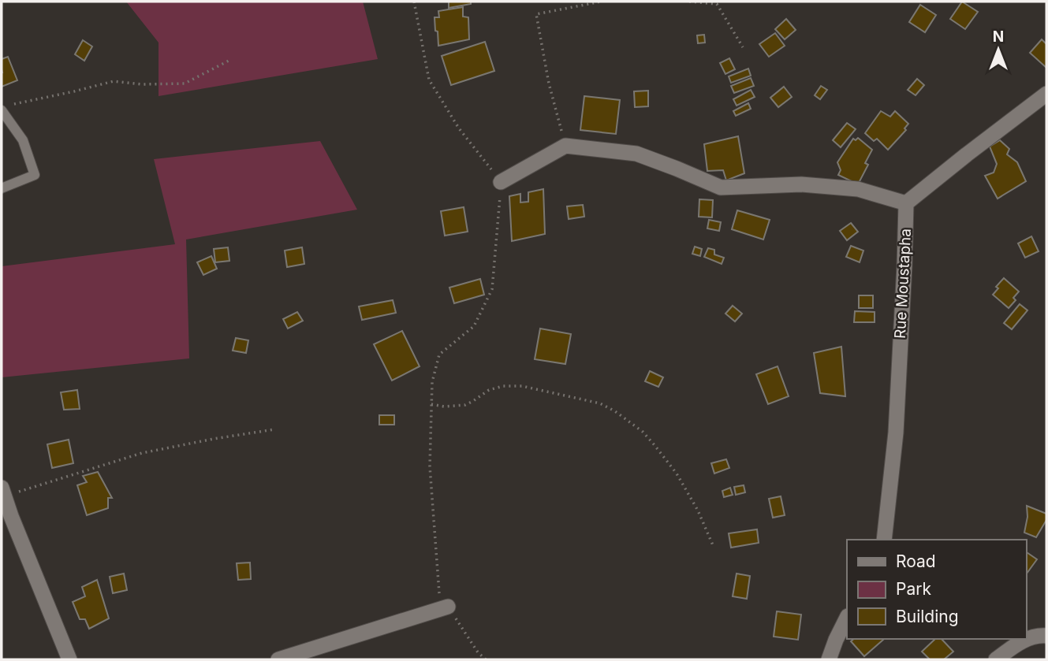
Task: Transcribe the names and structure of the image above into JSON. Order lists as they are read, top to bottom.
{
  "streets": {
    "street": ["Rue Moustapha"]
  },
  "legend": ["Road", "Park", "Building"],
  "north": "top"
}
